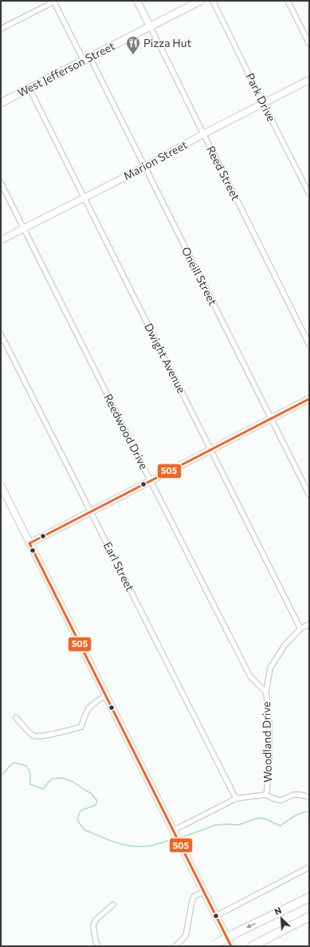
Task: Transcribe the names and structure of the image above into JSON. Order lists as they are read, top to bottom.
{
  "streets": {
    "main road": ["West Jefferson Street"],
    "street": [
      "Park Drive",
      "Marion Street",
      "Reed Street",
      "Oneill Street",
      "Dwight Avenue",
      "Reedwood Drive",
      "Earl Street",
      "Woodland Drive"
    ]
  },
  "crossings": [
    ["West Jefferson Street", "Reed Street"],
    ["West Jefferson Street", "Oneill Street"],
    ["West Jefferson Street", "Dwight Avenue"],
    ["Park Drive", "Marion Street"],
    ["Marion Street", "Reed Street"],
    ["Marion Street", "Oneill Street"],
    ["Marion Street", "Dwight Avenue"],
    ["Marion Street", "Reedwood Drive"],
    ["Dwight Avenue", "Woodland Drive"],
    ["Reedwood Drive", "Woodland Drive"],
    ["Earl Street", "Woodland Drive"]
  ],
  "places": {
    "restaurant": ["Pizza Hut"]
  },
  "lines": ["transit line 505"],
  "north": "top left"
}
